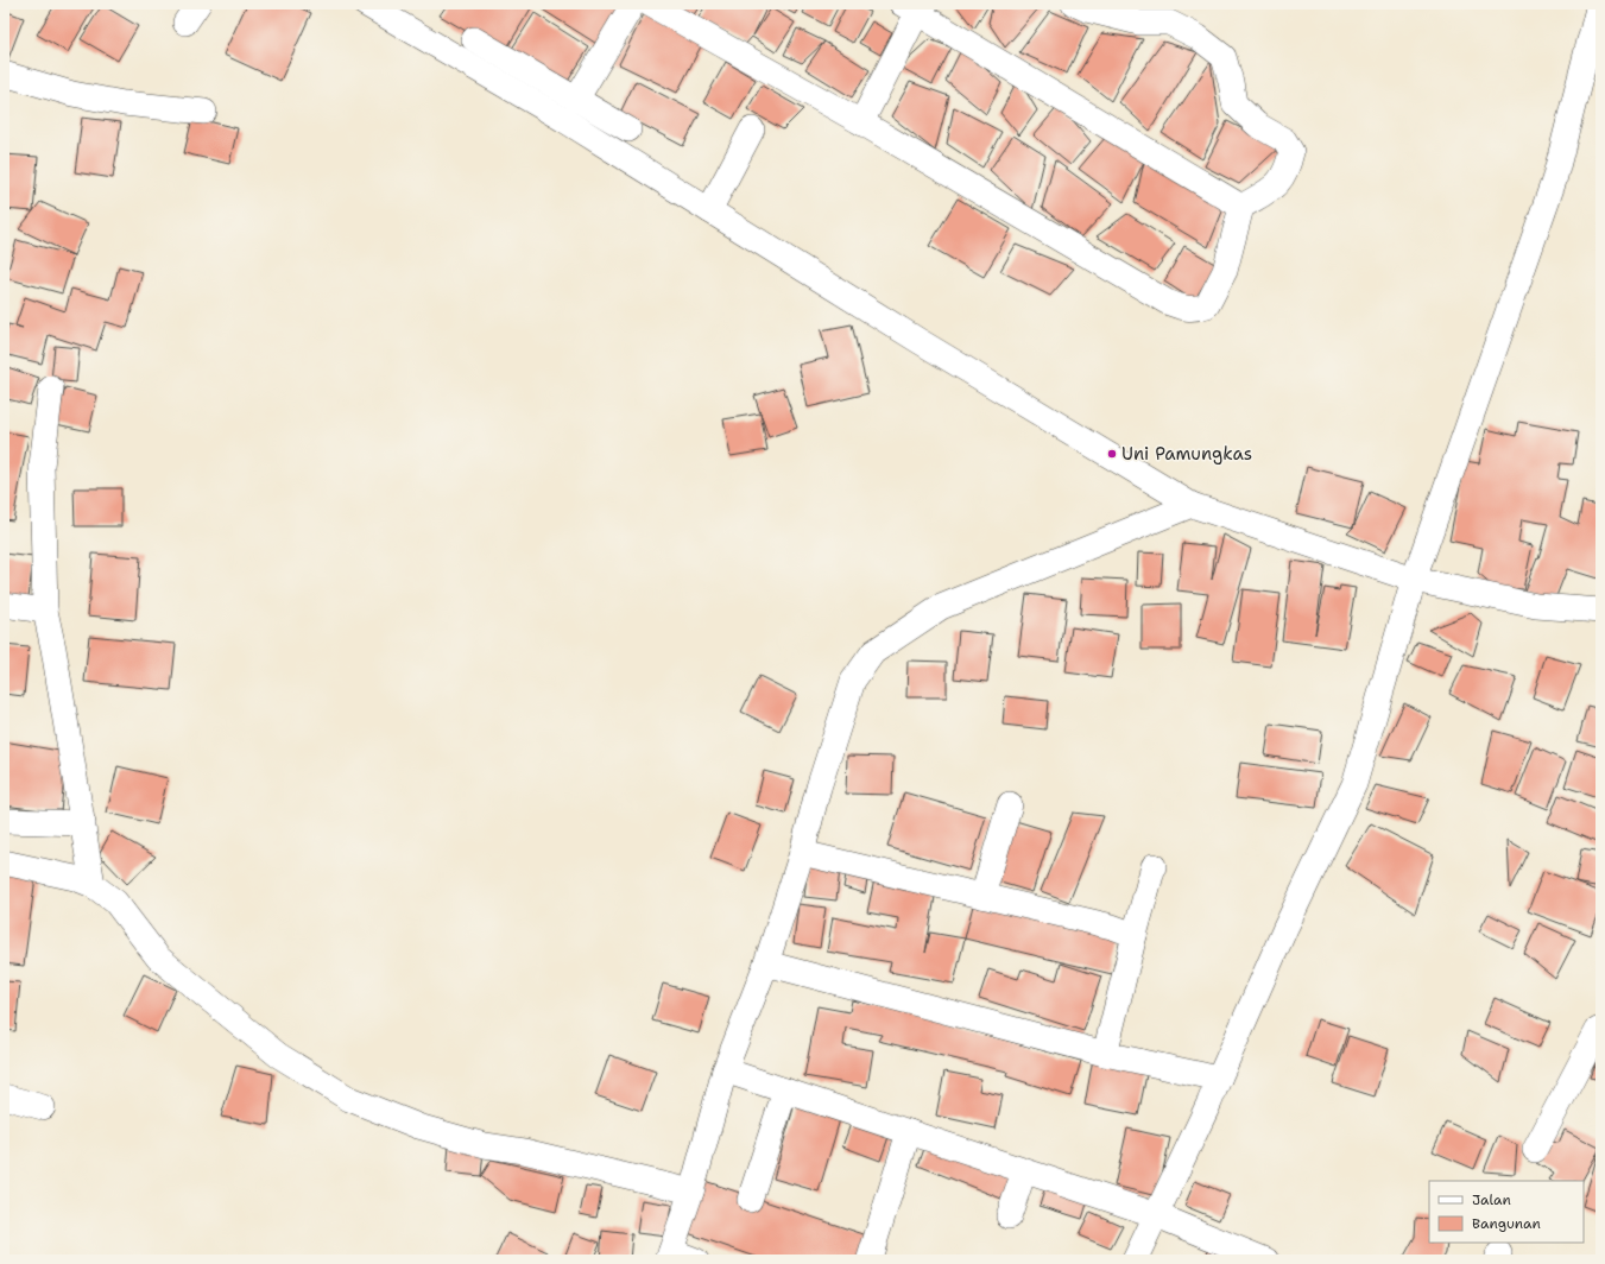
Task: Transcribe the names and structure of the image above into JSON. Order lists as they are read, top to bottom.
{
  "places": ["Uni Pamungkas"],
  "legend": ["Jalan", "Bangunan"]
}
